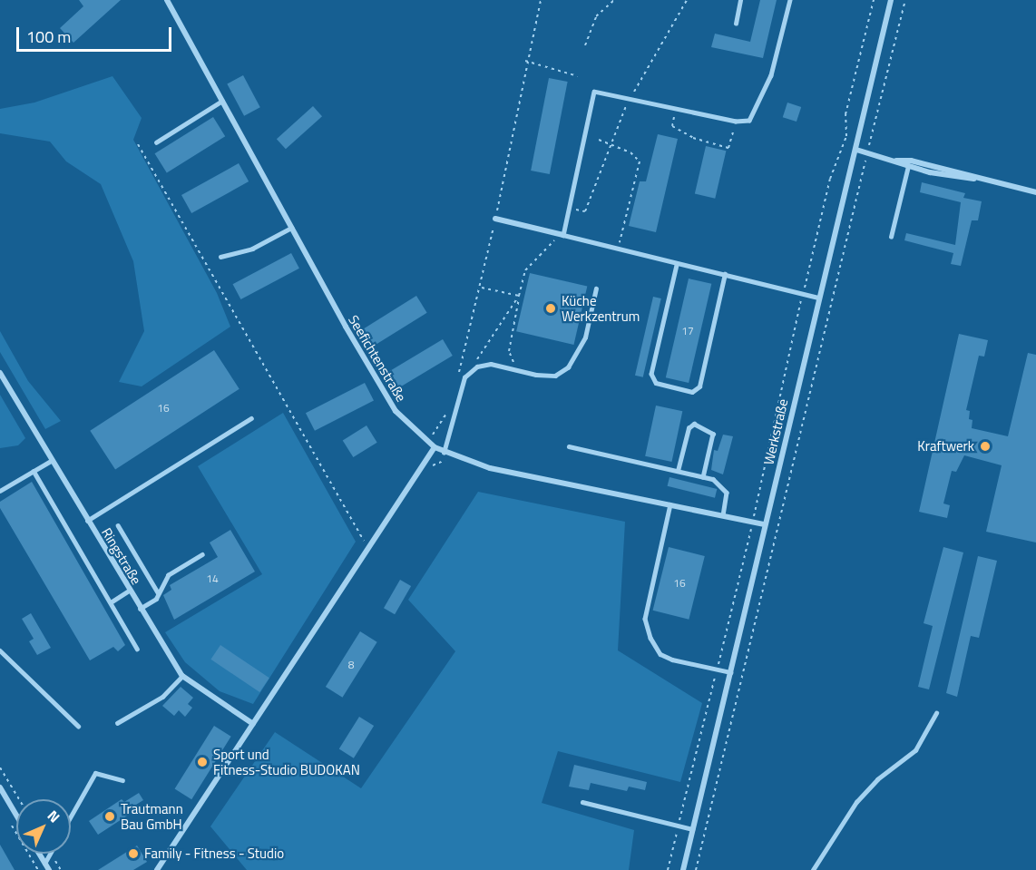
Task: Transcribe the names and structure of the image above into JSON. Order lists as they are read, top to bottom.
{
  "streets": {
    "street": ["Seefichtenstraße", "Werkstraße", "Ringstraße"]
  },
  "crossings": [
    ["Seefichtenstraße", "Werkstraße"]
  ],
  "places": [
    "Küche Werkzentrum",
    "Kraftwerk",
    "Sport und Fitness-Studio BUDOKAN",
    "Trautmann Bau GmbH",
    "Family - Fitness - Studio"
  ],
  "house_numbers": [
    "17",
    "16",
    "14",
    "16",
    "8"
  ],
  "scale_bar": "100 m",
  "north": "top right"
}
